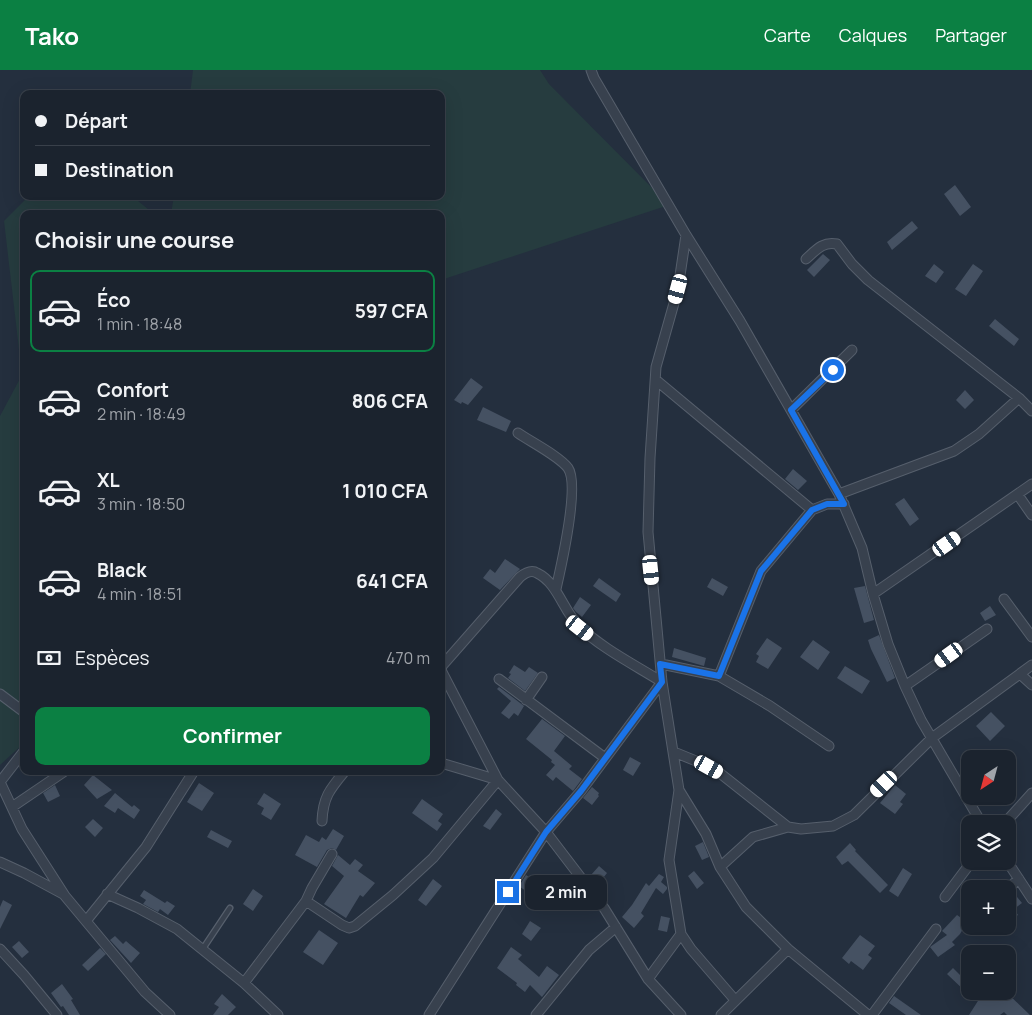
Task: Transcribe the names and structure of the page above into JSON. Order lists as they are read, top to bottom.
{
  "north": "bottom left",
  "page": {
    "header": "Tako",
    "nav": ["Carte", "Calques", "Partager"],
    "banner": ["Départ", "Destination"],
    "heading": "Choisir une course",
    "list": [
      {
        "name": "Éco",
        "note": "1 min · 18:48",
        "value": "597 CFA"
      },
      {
        "name": "Confort",
        "note": "2 min · 18:49",
        "value": "806 CFA"
      },
      {
        "name": "XL",
        "note": "3 min · 18:50",
        "value": "1 010 CFA"
      },
      {
        "name": "Black",
        "note": "4 min · 18:51",
        "value": "641 CFA"
      }
    ],
    "pay": ["Espèces", "470 m"],
    "buttons": "Confirmer",
    "map_buttons": ["+", "−"],
    "bubble": "2 min"
  }
}
